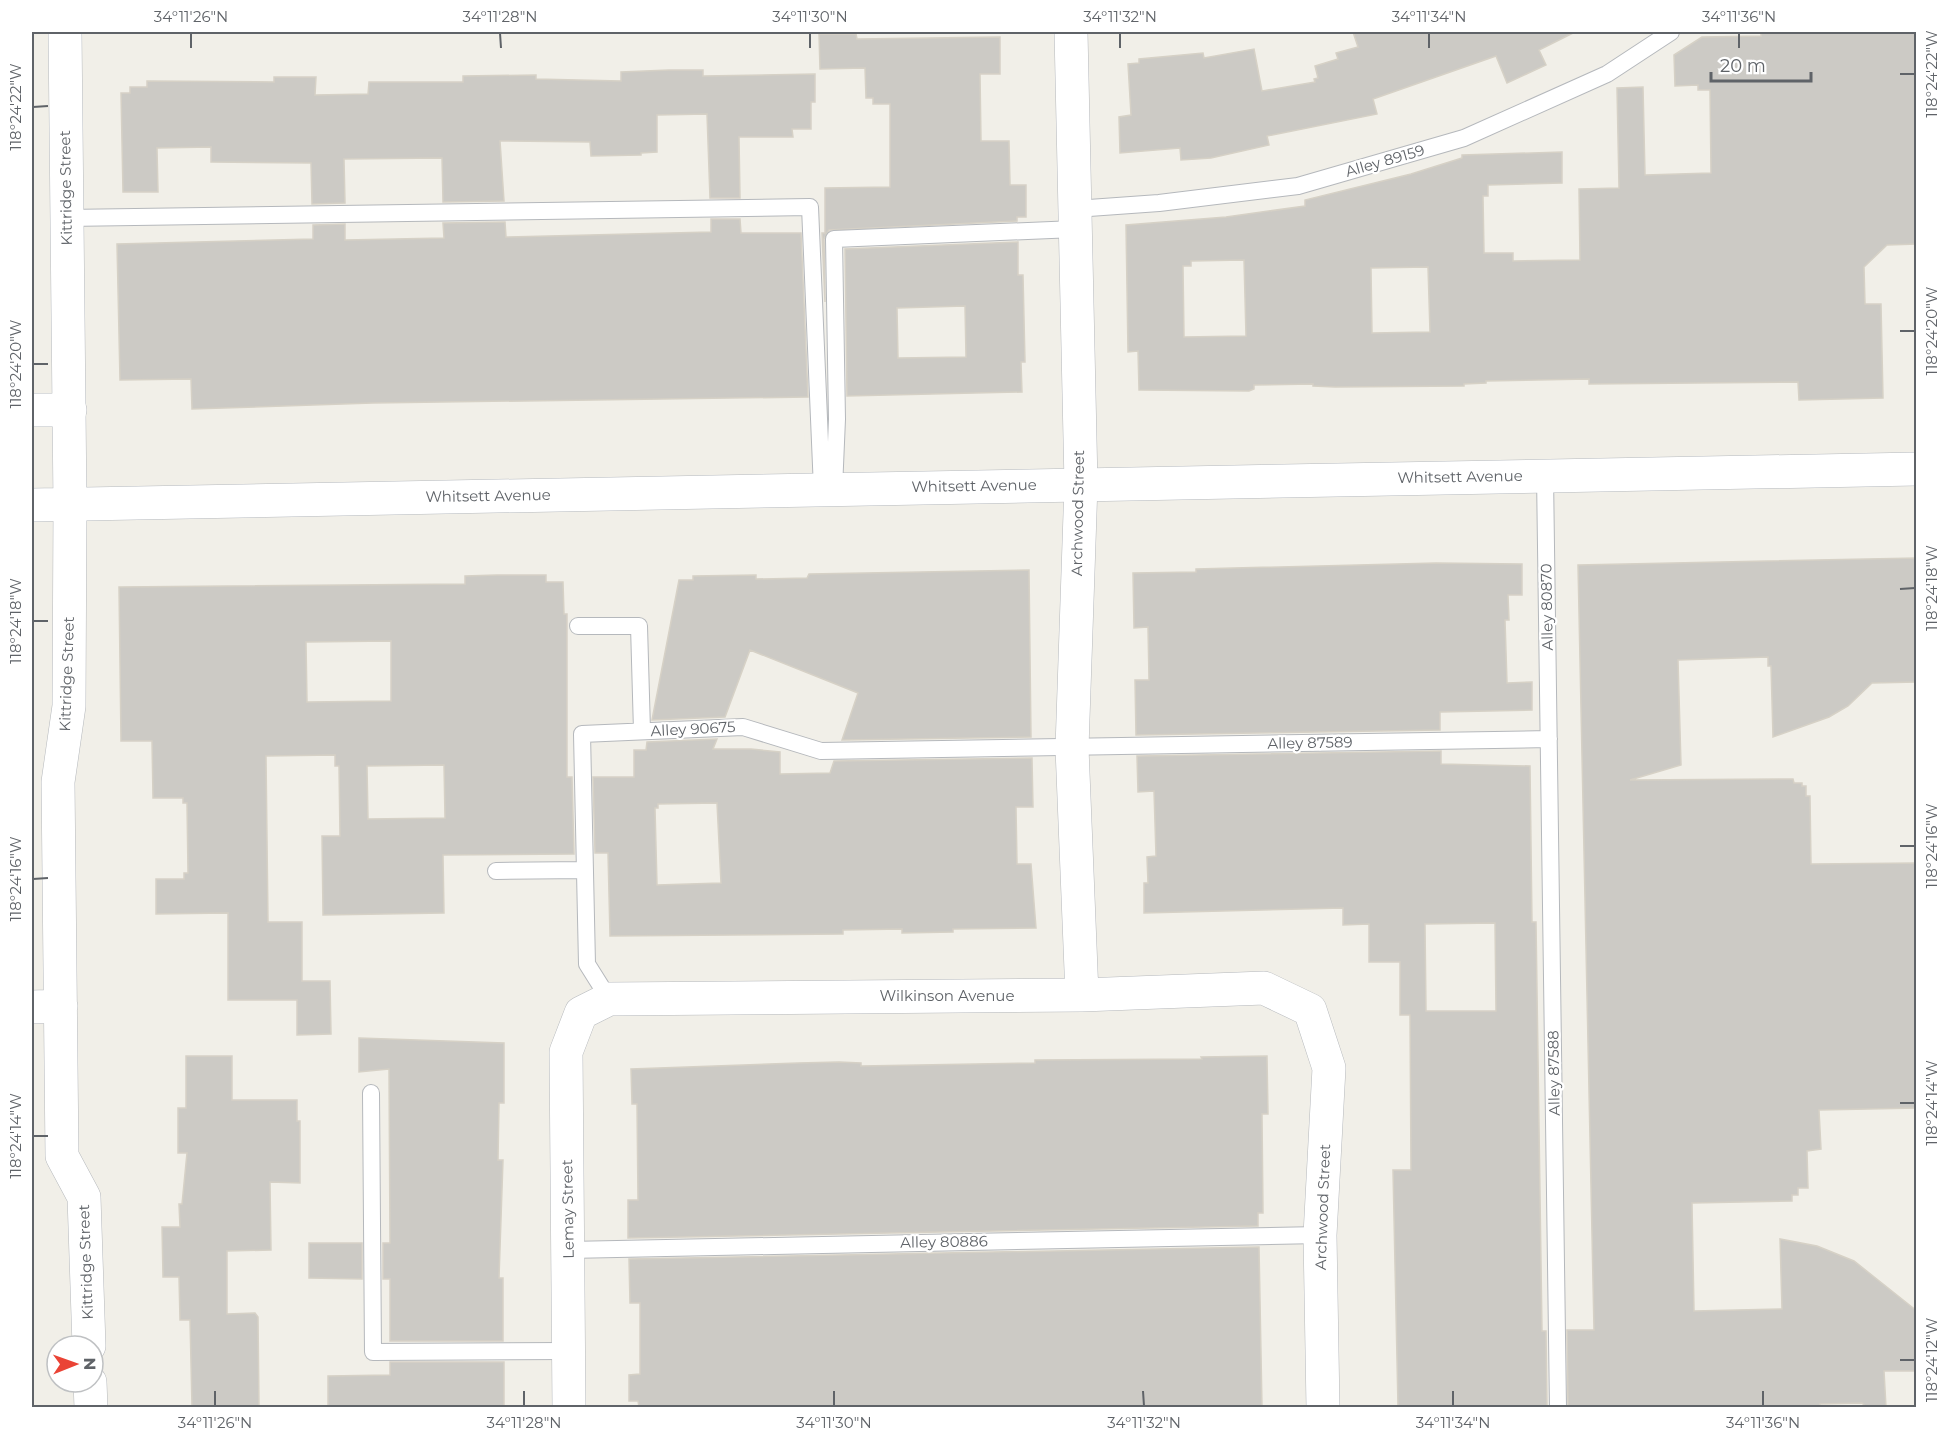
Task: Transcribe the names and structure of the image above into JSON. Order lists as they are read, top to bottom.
{
  "streets": {
    "street": [
      "Kittridge Street",
      "Whitsett Avenue",
      "Archwood Street",
      "Wilkinson Avenue",
      "Lemay Street"
    ],
    "lane": [
      "Alley 89159",
      "Alley 80870",
      "Alley 90675",
      "Alley 87589",
      "Alley 87588",
      "Alley 80886"
    ]
  },
  "crossings": [
    ["Alley 89159", "Whitsett Avenue"],
    ["Alley 89159", "Archwood Street"],
    ["Kittridge Street", "Whitsett Avenue"],
    ["Whitsett Avenue", "Archwood Street"],
    ["Whitsett Avenue", "Alley 80870"],
    ["Archwood Street", "Alley 90675"],
    ["Archwood Street", "Alley 87589"],
    ["Archwood Street", "Wilkinson Avenue"],
    ["Archwood Street", "Alley 80886"],
    ["Alley 80870", "Alley 87589"],
    ["Alley 80870", "Alley 87588"],
    ["Alley 90675", "Alley 87589"],
    ["Alley 90675", "Wilkinson Avenue"],
    ["Alley 90675", "Lemay Street"],
    ["Alley 87589", "Alley 87588"],
    ["Wilkinson Avenue", "Lemay Street"],
    ["Lemay Street", "Alley 80886"]
  ],
  "scale_bar": "20 m",
  "north": "right",
  "coordinates": [
    "34°11'26\"N",
    "34°11'28\"N",
    "34°11'30\"N",
    "34°11'32\"N",
    "34°11'34\"N",
    "34°11'36\"N",
    "118°24'22\"W",
    "118°24'20\"W",
    "118°24'18\"W",
    "118°24'16\"W",
    "118°24'14\"W",
    "118°24'12\"W"
  ]
}
